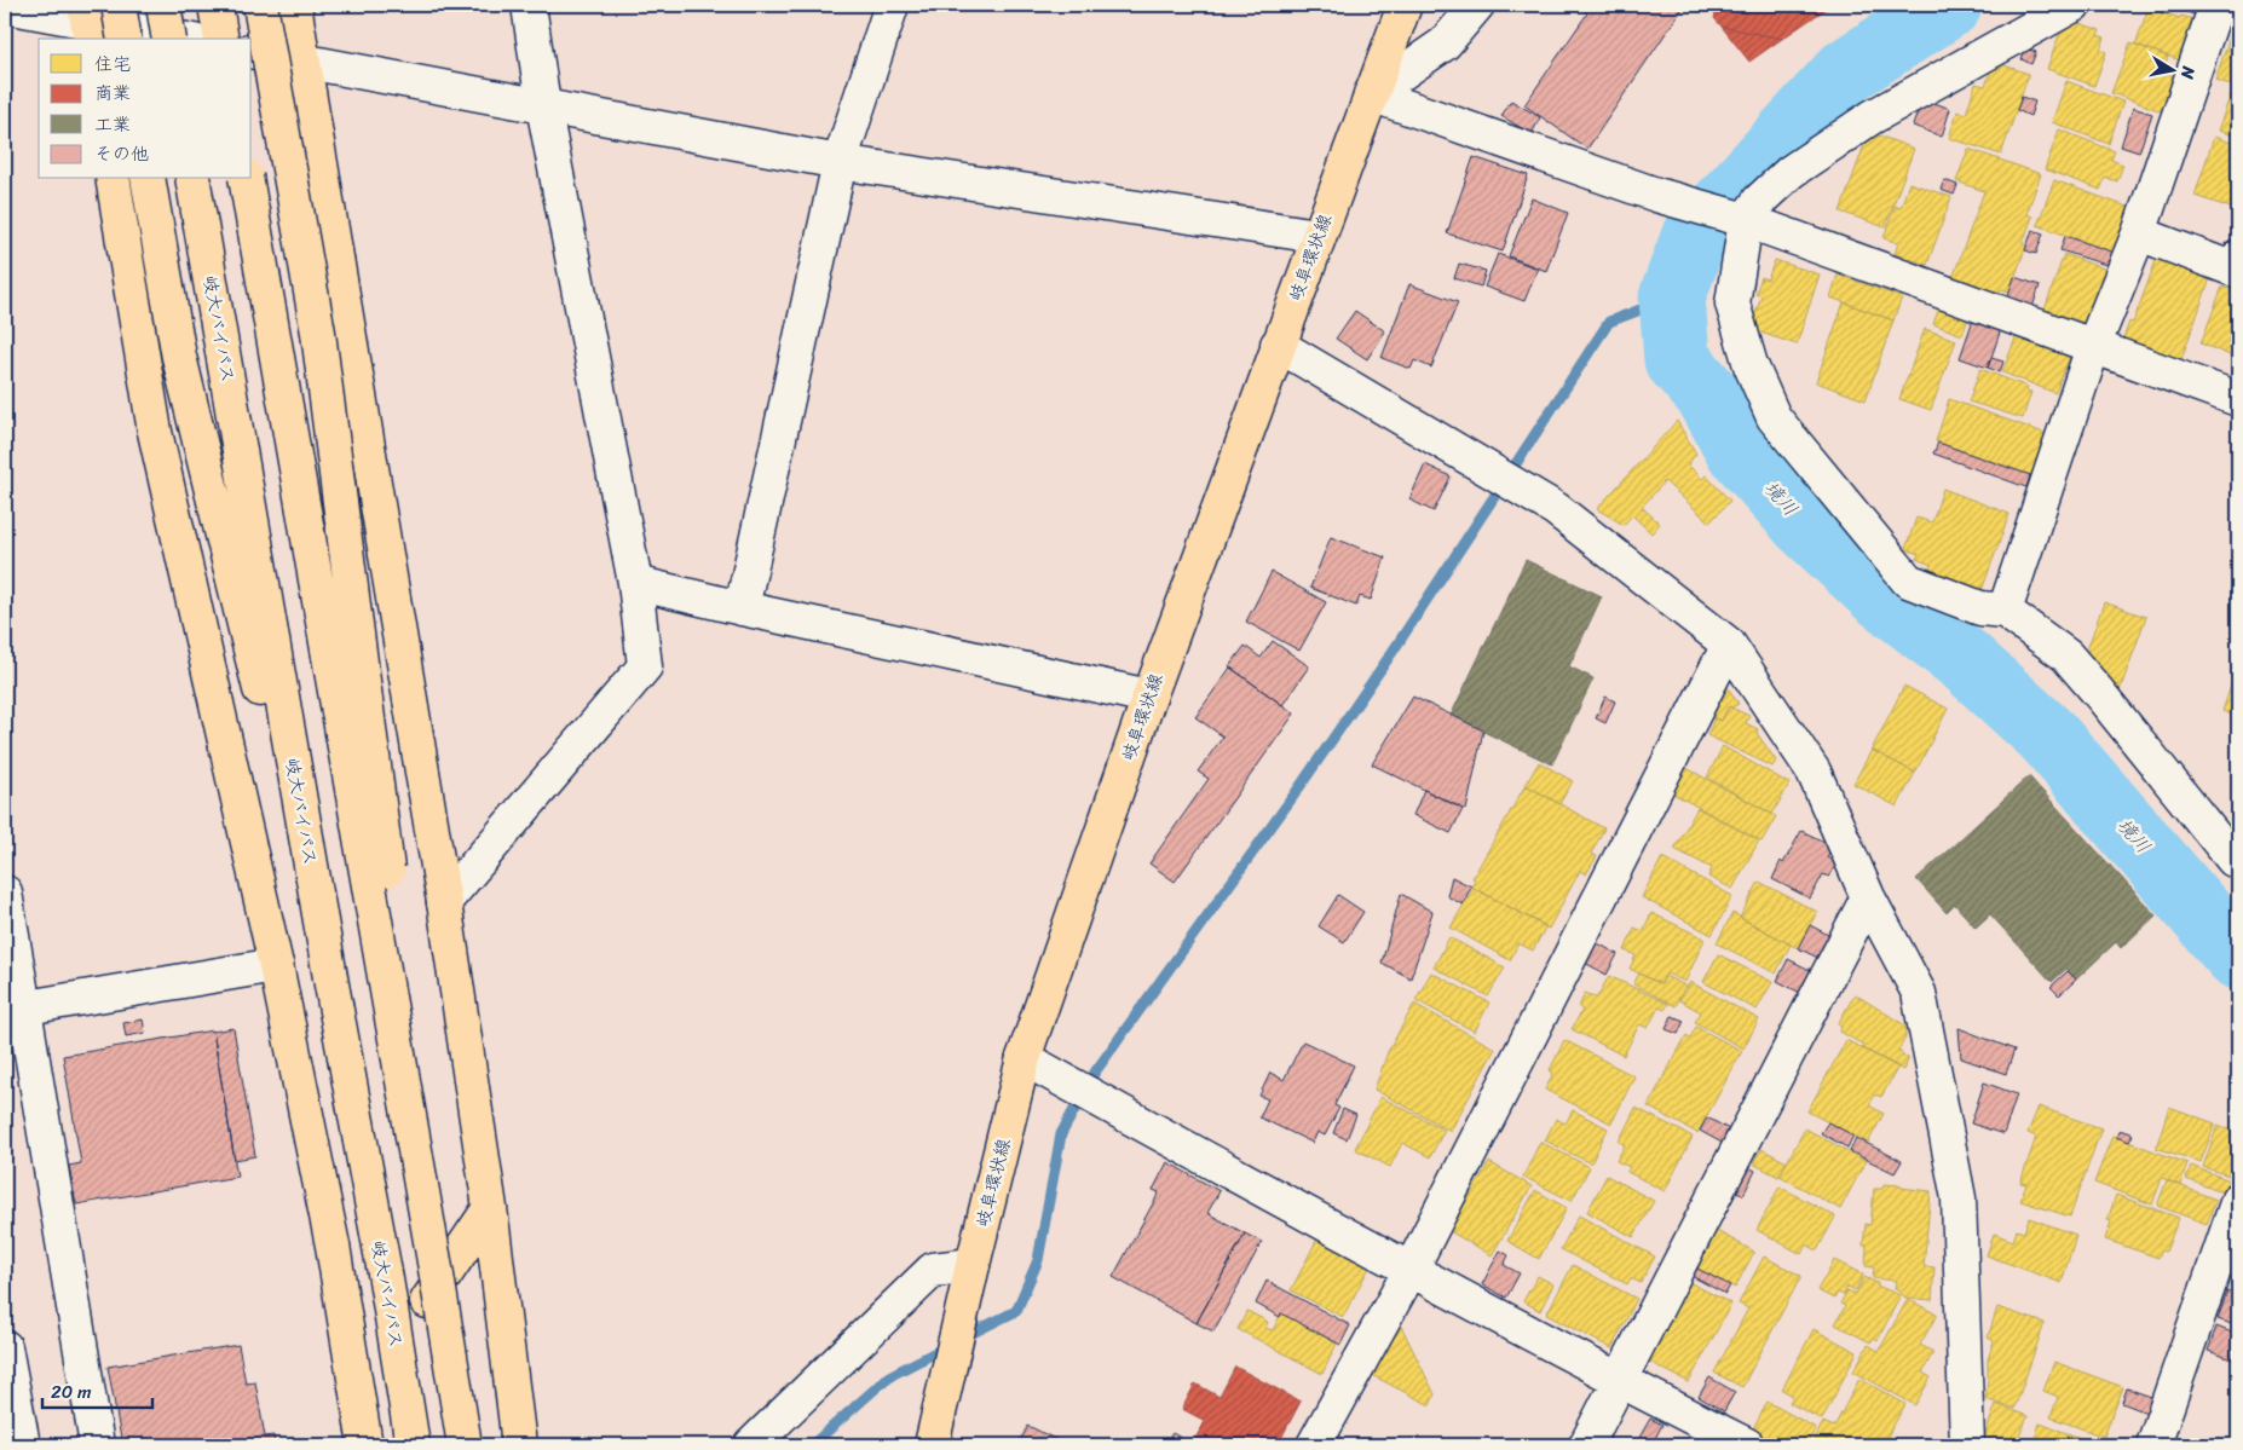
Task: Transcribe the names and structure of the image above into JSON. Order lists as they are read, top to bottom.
{
  "streets": {
    "main road": ["岐阜環状線", "岐大バイパス"]
  },
  "water": ["境川"],
  "legend": [
    "住宅",
    "商業",
    "工業",
    "その他"
  ],
  "scale_bar": "20 m",
  "north": "right"
}
